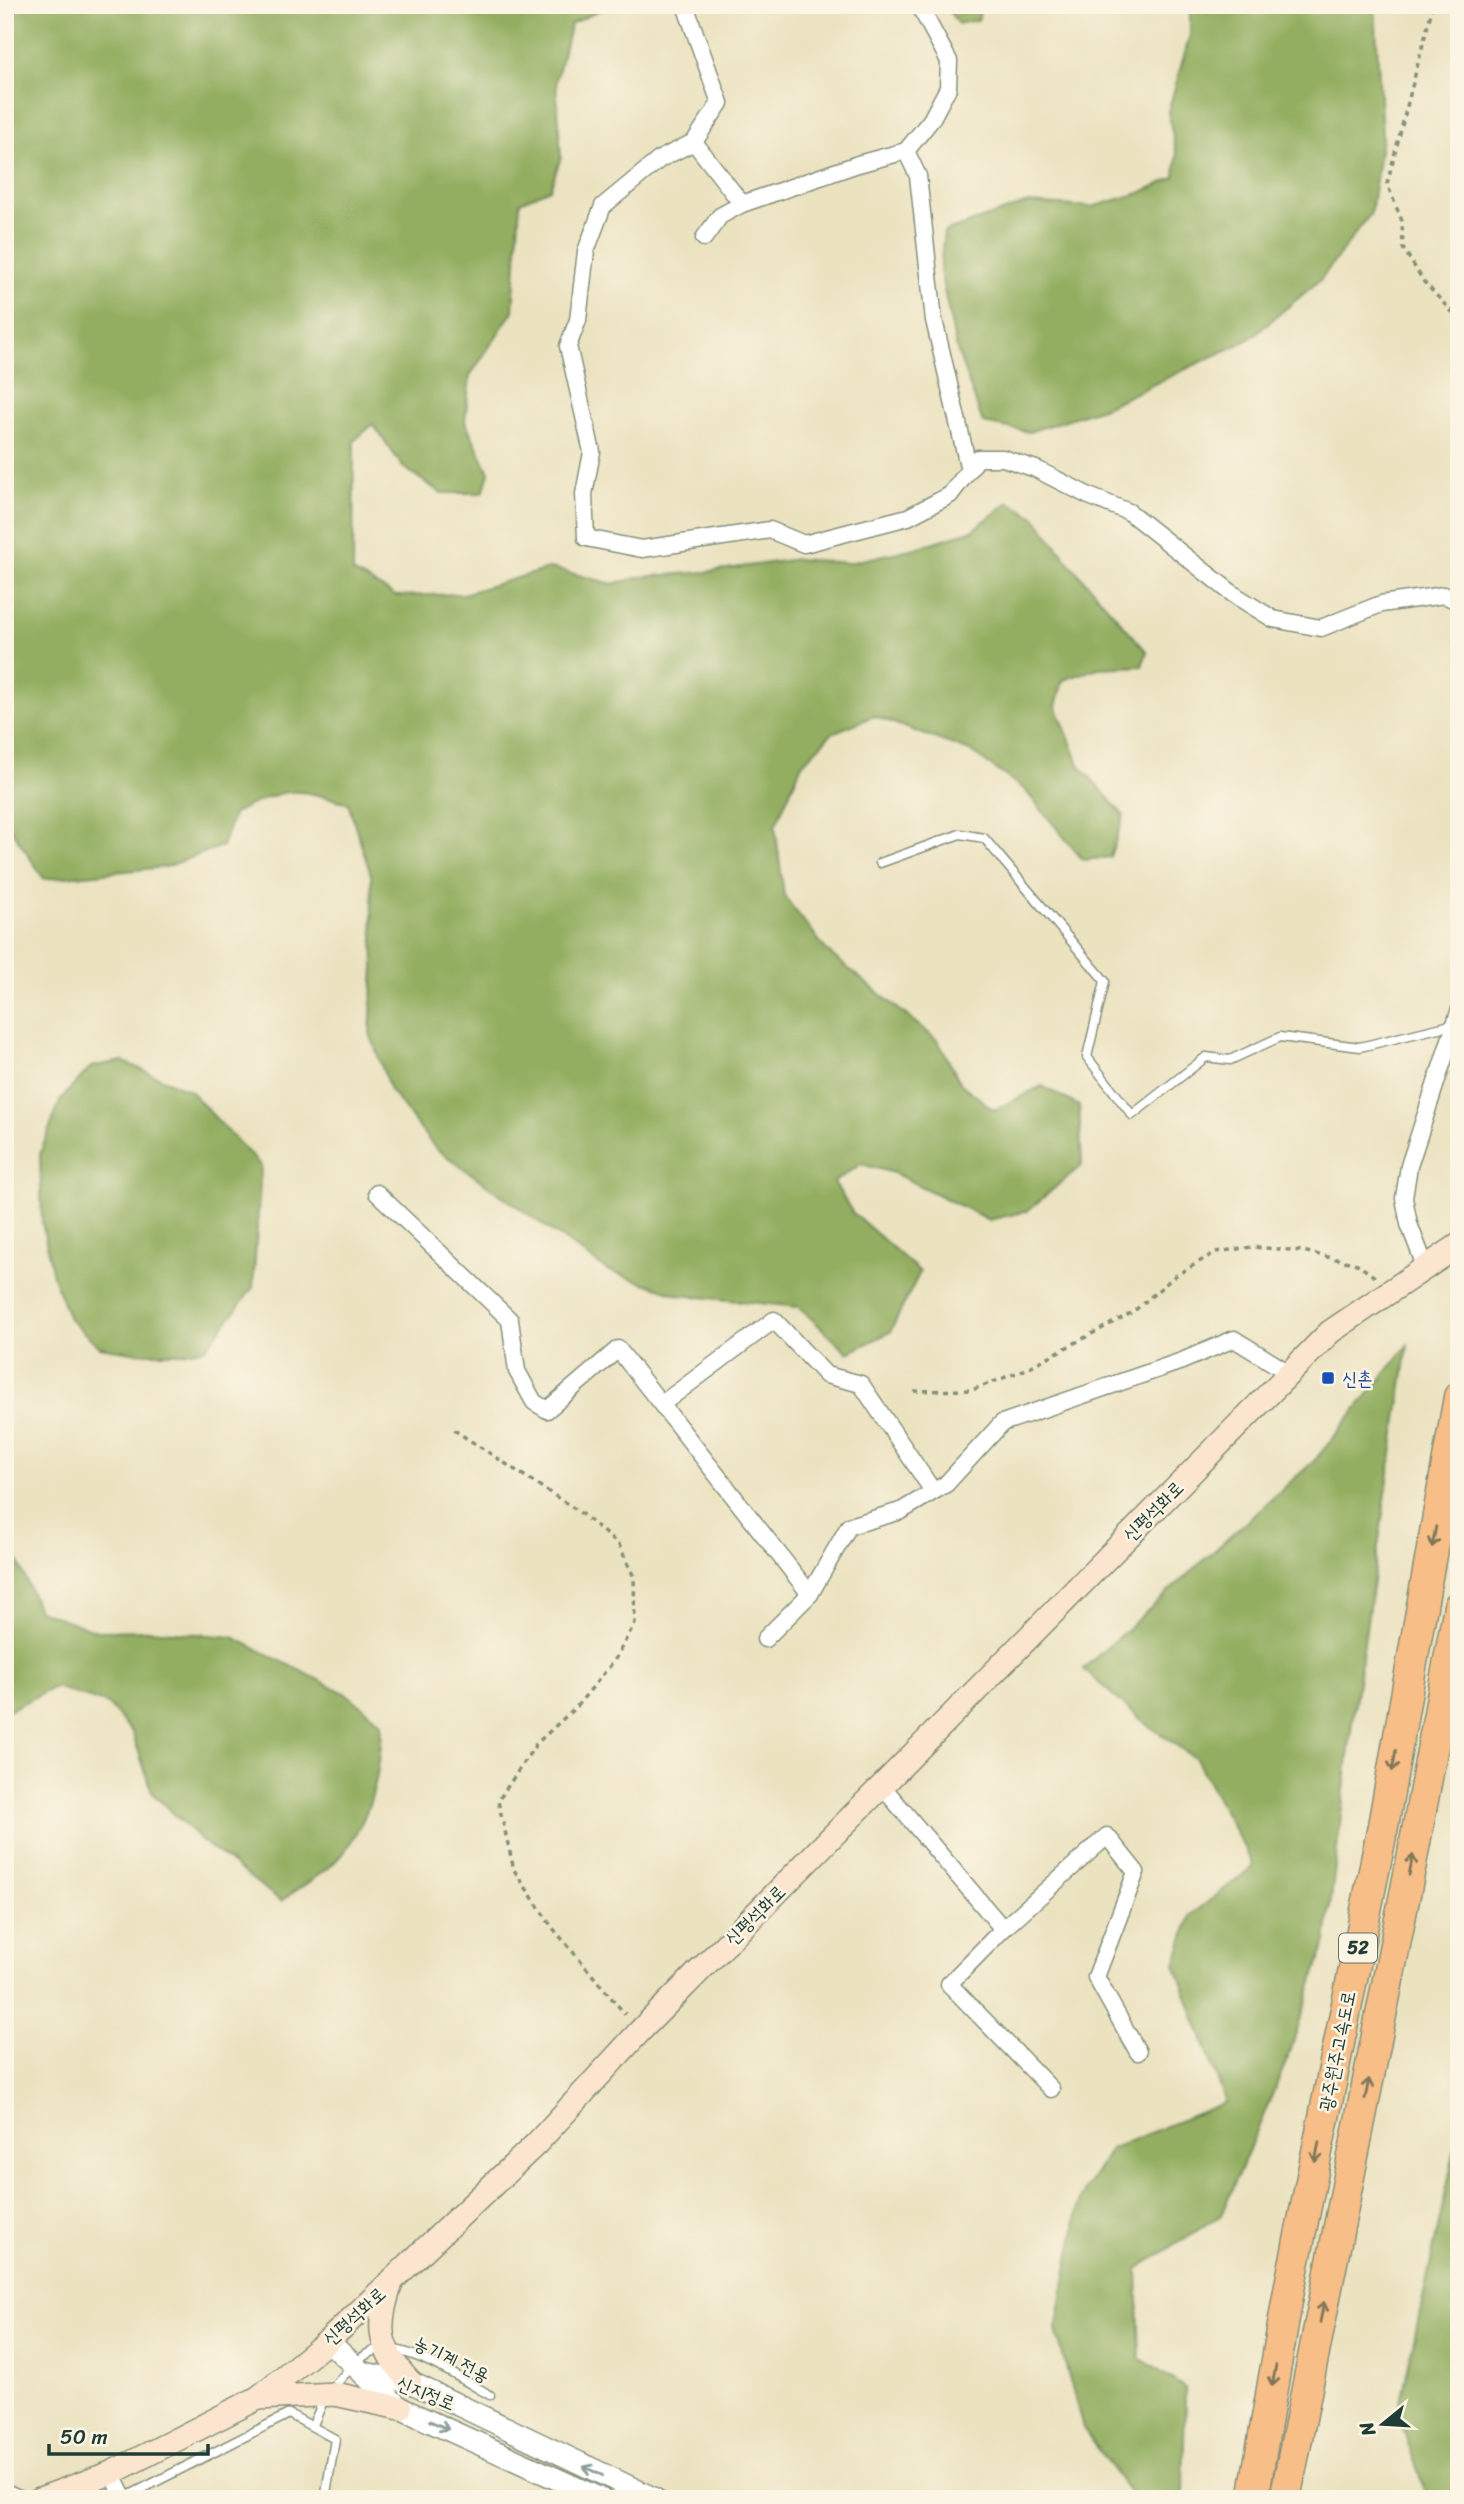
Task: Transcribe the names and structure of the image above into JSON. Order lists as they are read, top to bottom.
{
  "streets": {
    "highway": ["52", "광주원주고속도로"],
    "main road": ["신평석화로"],
    "street": ["신지정로"],
    "lane": ["농기계 전용"]
  },
  "crossings": [
    ["농기계 전용", "신지정로"]
  ],
  "places": {
    "transit": ["신촌"]
  },
  "scale_bar": "50 m",
  "north": "left"
}
